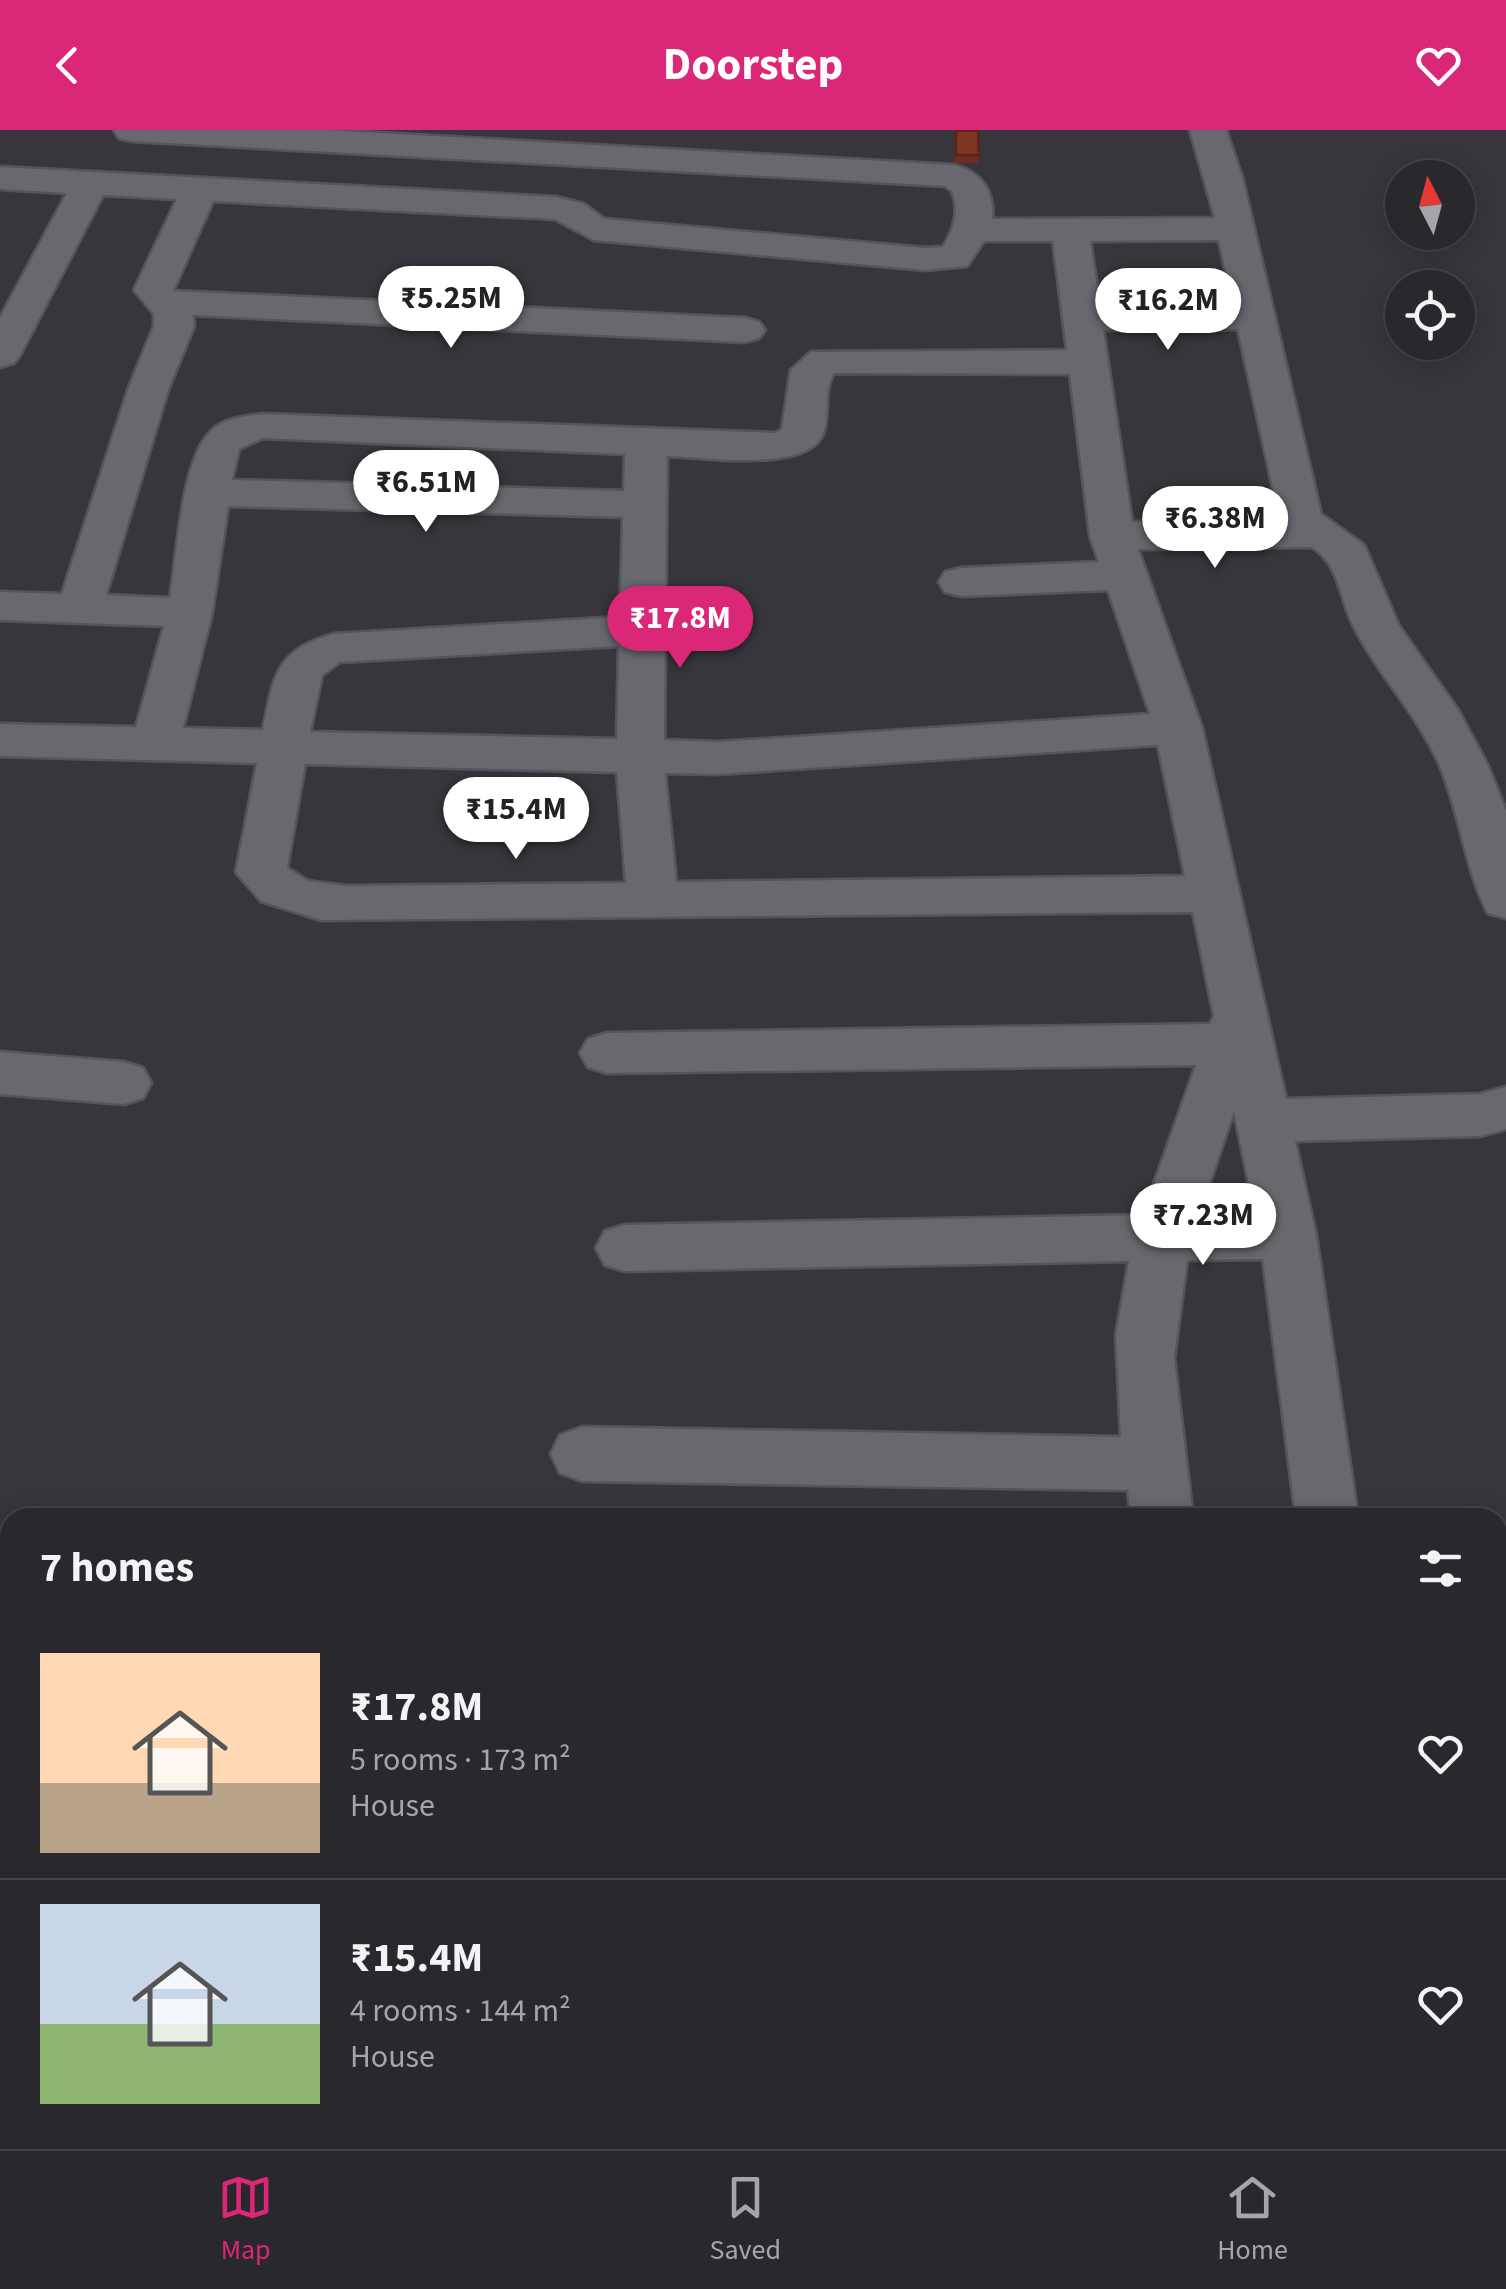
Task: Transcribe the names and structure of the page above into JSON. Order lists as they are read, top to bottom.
{
  "north": "top",
  "page": {
    "header": "Doorstep",
    "price": [
      "₹5.25M",
      "₹16.2M",
      "₹6.51M",
      "₹6.38M",
      "₹17.8M",
      "₹15.4M",
      "₹7.23M"
    ],
    "heading": "7 homes",
    "list": [
      {
        "name": "₹17.8M",
        "note": "5 rooms · 173 m² · House"
      },
      {
        "name": "₹15.4M",
        "note": "4 rooms · 144 m² · House"
      }
    ],
    "tabs": ["Map", "Saved", "Home"]
  }
}
